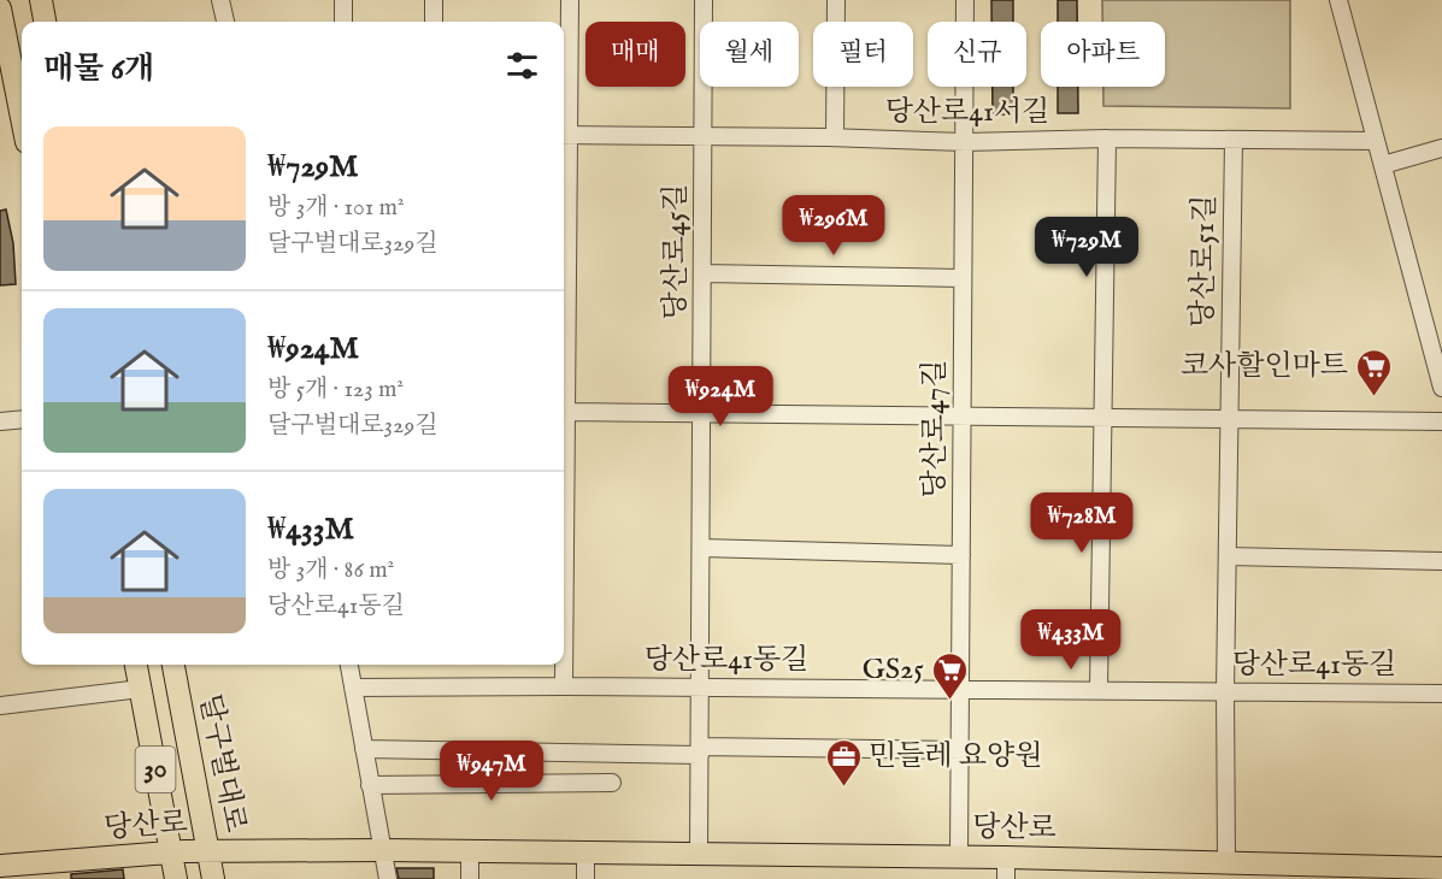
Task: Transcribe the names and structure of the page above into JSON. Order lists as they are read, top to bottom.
{
  "streets": {
    "main road": ["달구벌대로", "30", "당산로"],
    "street": [
      "당산로41서길",
      "당산로45길",
      "당산로51길",
      "당산로47길",
      "당산로41동길"
    ]
  },
  "crossings": [
    ["당산로41서길", "당산로45길"],
    ["당산로41서길", "당산로51길"],
    ["당산로41서길", "당산로47길"],
    ["당산로45길", "당산로41동길"],
    ["당산로45길", "당산로"],
    ["당산로51길", "당산로41동길"],
    ["당산로51길", "당산로"],
    ["당산로47길", "당산로41동길"],
    ["당산로47길", "당산로"],
    ["달구벌대로", "당산로"],
    ["30", "당산로"]
  ],
  "places": {
    "supermarket": ["코사할인마트", "GS25"],
    "office": ["민들레 요양원"]
  },
  "page": {
    "chip": [
      "매매",
      "월세",
      "필터",
      "신규",
      "아파트"
    ],
    "heading": "매물 6개",
    "list": [
      {
        "name": "₩729M",
        "note": "방 3개 · 101 m² · 달구벌대로329길"
      },
      {
        "name": "₩924M",
        "note": "방 5개 · 123 m² · 달구벌대로329길"
      },
      {
        "name": "₩433M",
        "note": "방 3개 · 86 m² · 당산로41동길"
      }
    ],
    "price": [
      "₩296M",
      "₩729M",
      "₩924M",
      "₩728M",
      "₩433M",
      "₩947M"
    ]
  }
}
